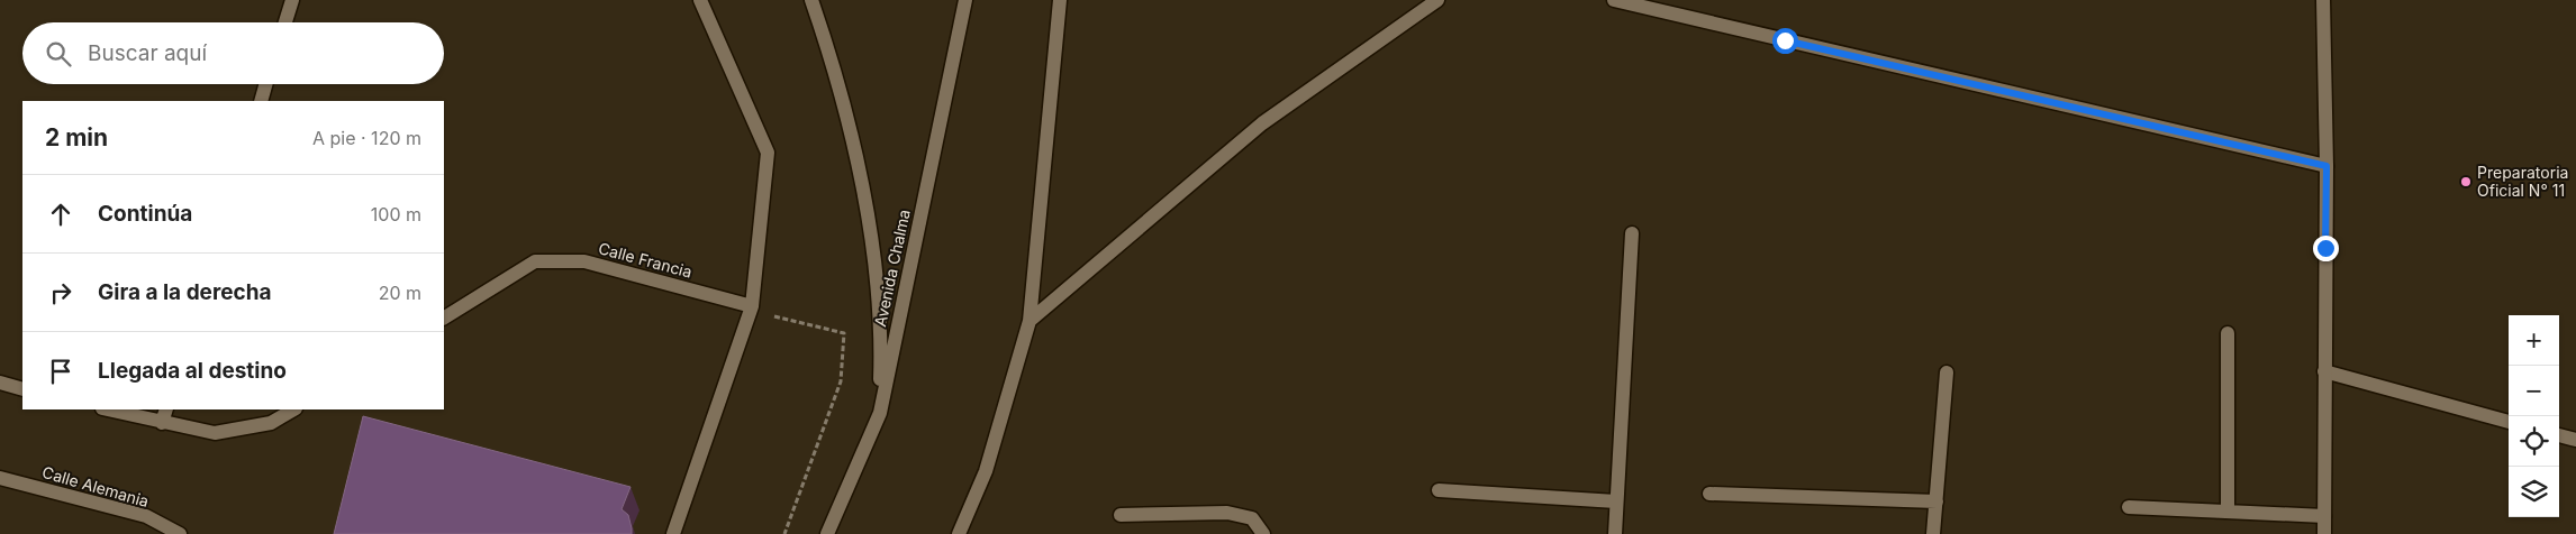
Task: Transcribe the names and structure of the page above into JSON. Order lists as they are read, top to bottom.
{
  "streets": {
    "street": ["Calle Francia", "Avenida Chalma", "Calle Alemania"]
  },
  "places": ["Preparatoria Oficial N° 11"],
  "page": {
    "search": "Buscar aquí",
    "heading": ["2 min", "A pie · 120 m"],
    "list": [
      ["Continúa", "100 m"],
      ["Gira a la derecha", "20 m"],
      "Llegada al destino"
    ],
    "map_buttons": ["+", "−"]
  }
}
